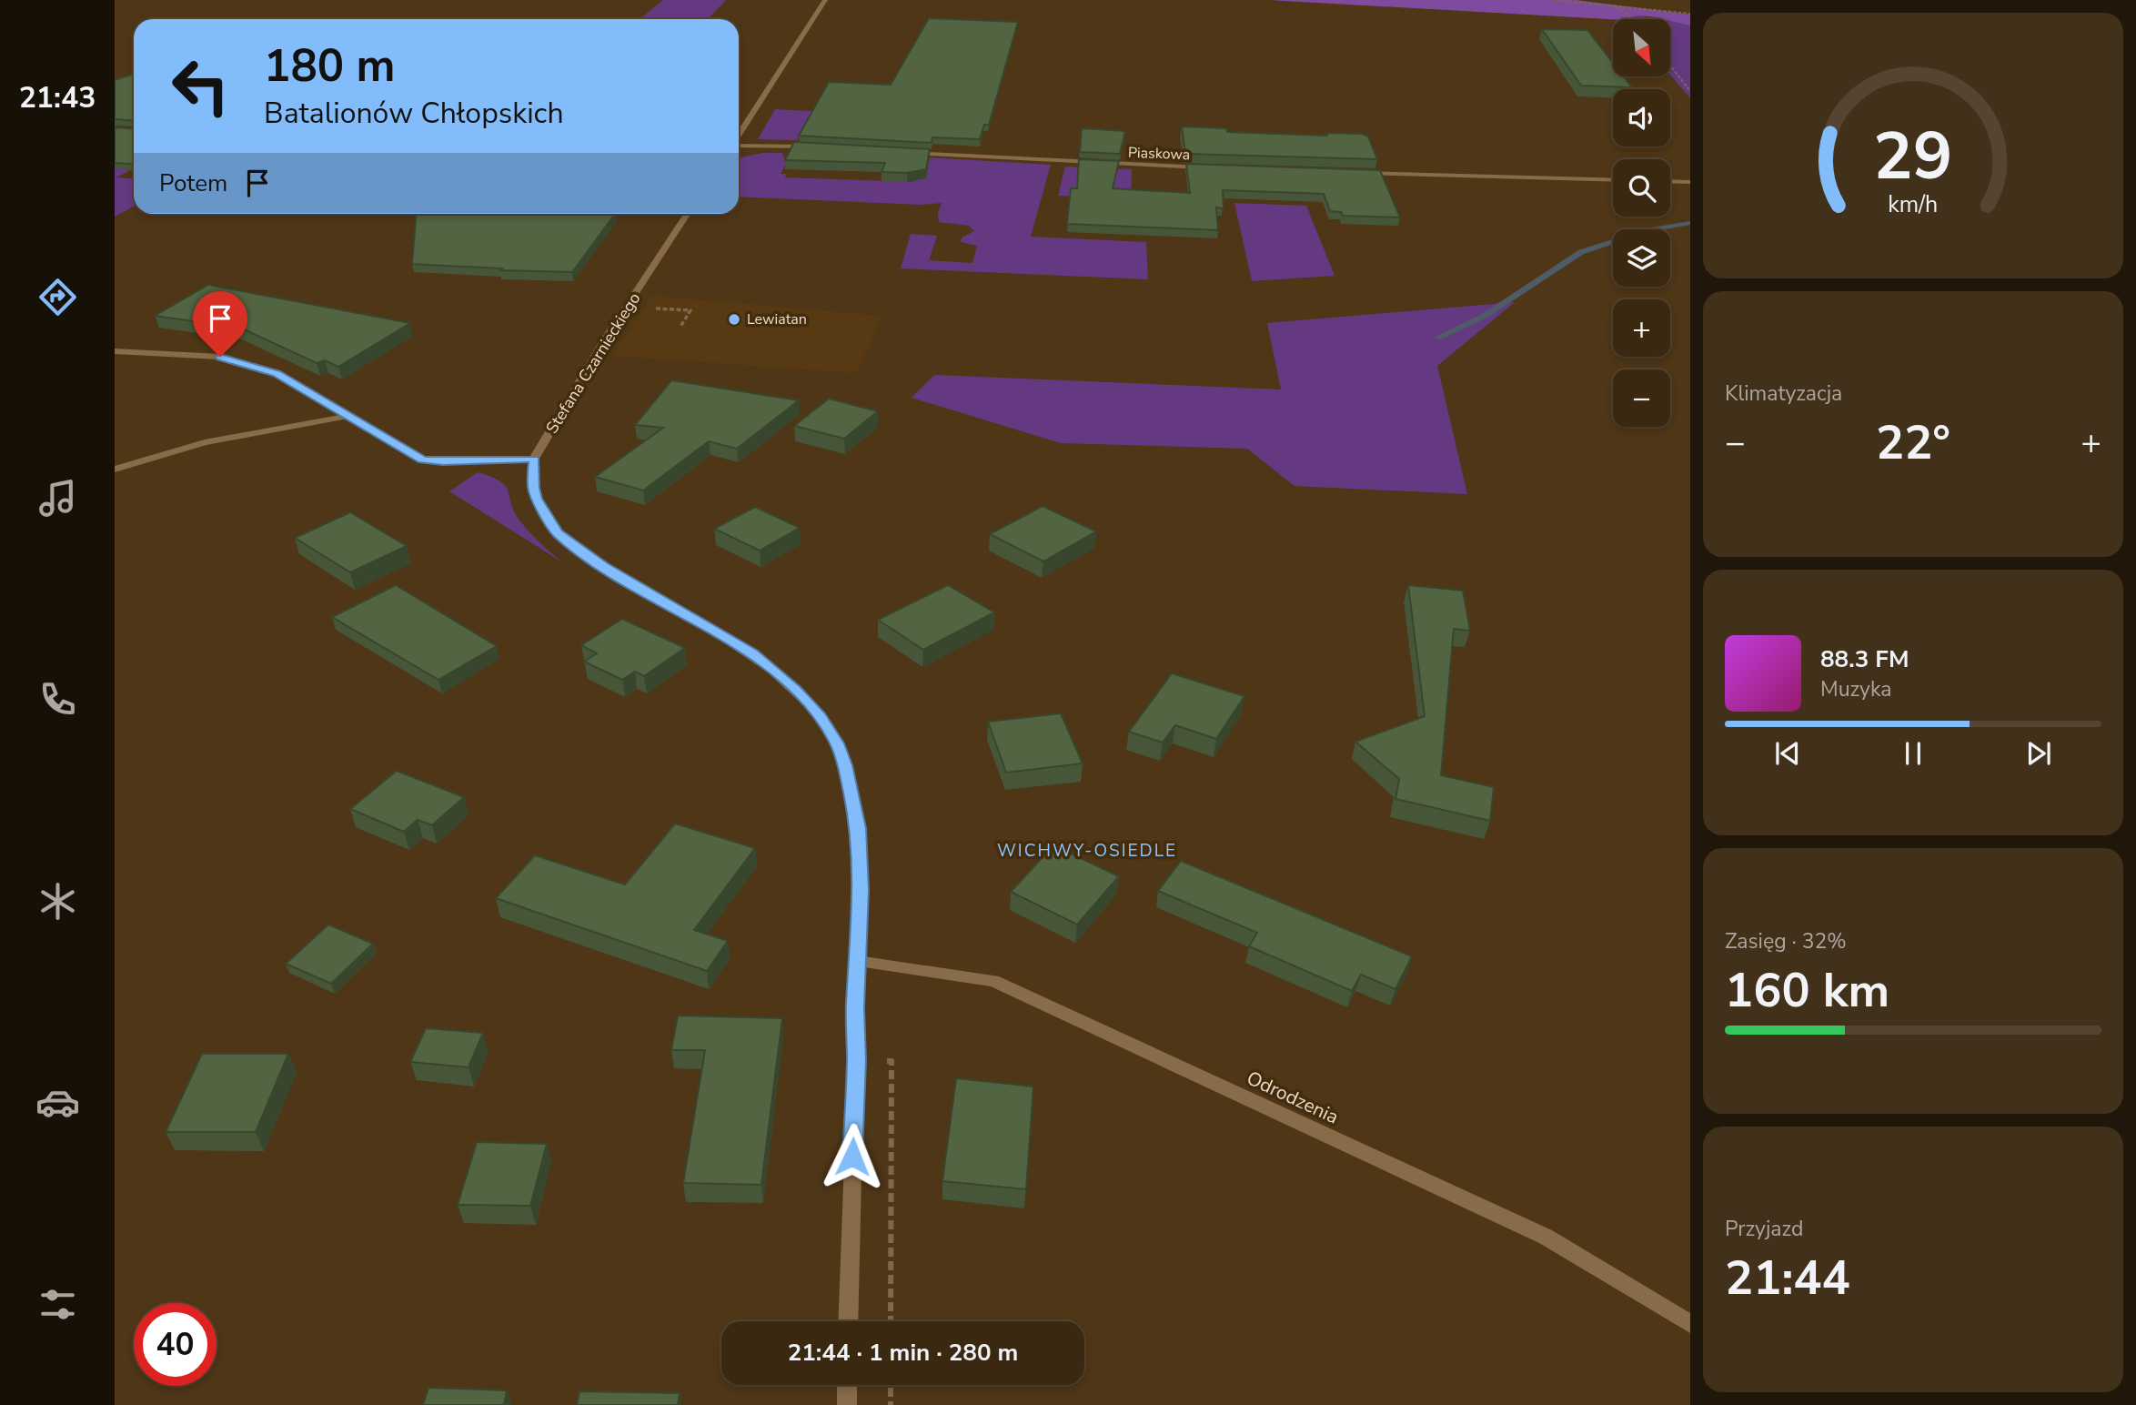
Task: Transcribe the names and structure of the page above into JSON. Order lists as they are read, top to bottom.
{
  "streets": {
    "street": ["Piaskowa", "Stefana Czarnieckiego", "Odrodzenia"]
  },
  "districts": ["WICHWY-OSIEDLE"],
  "places": ["Lewiatan"],
  "north": "bottom right",
  "page": {
    "tabs": "21:43",
    "map_buttons": ["+", "−"],
    "turn": ["180 m", "Batalionów Chłopskich"],
    "then": "Potem",
    "tile": [
      "Klimatyzacja",
      ["Zasięg · 32%", "160 km"],
      ["Przyjazd", "21:44"]
    ],
    "heat": ["−", "22°", "+"],
    "song": ["88.3 FM", "Muzyka"],
    "limit": "40",
    "trip": "21:44 · 1 min · 280 m",
    "gauge": ["29", "km/h"]
  }
}
